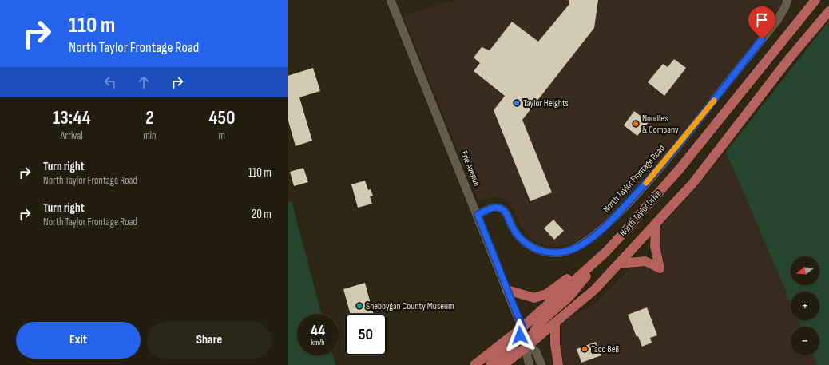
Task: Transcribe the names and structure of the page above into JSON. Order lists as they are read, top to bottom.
{
  "streets": {
    "main road": ["North Taylor Drive"],
    "street": ["Erie Avenue", "North Taylor Frontage Road"]
  },
  "crossings": [
    ["Erie Avenue", "North Taylor Frontage Road"],
    ["Erie Avenue", "North Taylor Drive"]
  ],
  "places": [
    "Taylor Heights",
    "Noodles & Company",
    "Sheboygan County Museum",
    "Taco Bell"
  ],
  "north": "left",
  "page": {
    "turn": ["110 m", "North Taylor Frontage Road"],
    "eta": [
      "13:44",
      "Arrival",
      "2",
      "min",
      "450",
      "m"
    ],
    "list": [
      {
        "name": "Turn right",
        "note": "North Taylor Frontage Road",
        "value": "110 m"
      },
      {
        "name": "Turn right",
        "note": "North Taylor Frontage Road",
        "value": "20 m"
      }
    ],
    "map_buttons": ["+", "−"],
    "speed": "44 km/h",
    "limit": "50",
    "buttons": ["Exit", "Share"]
  }
}
